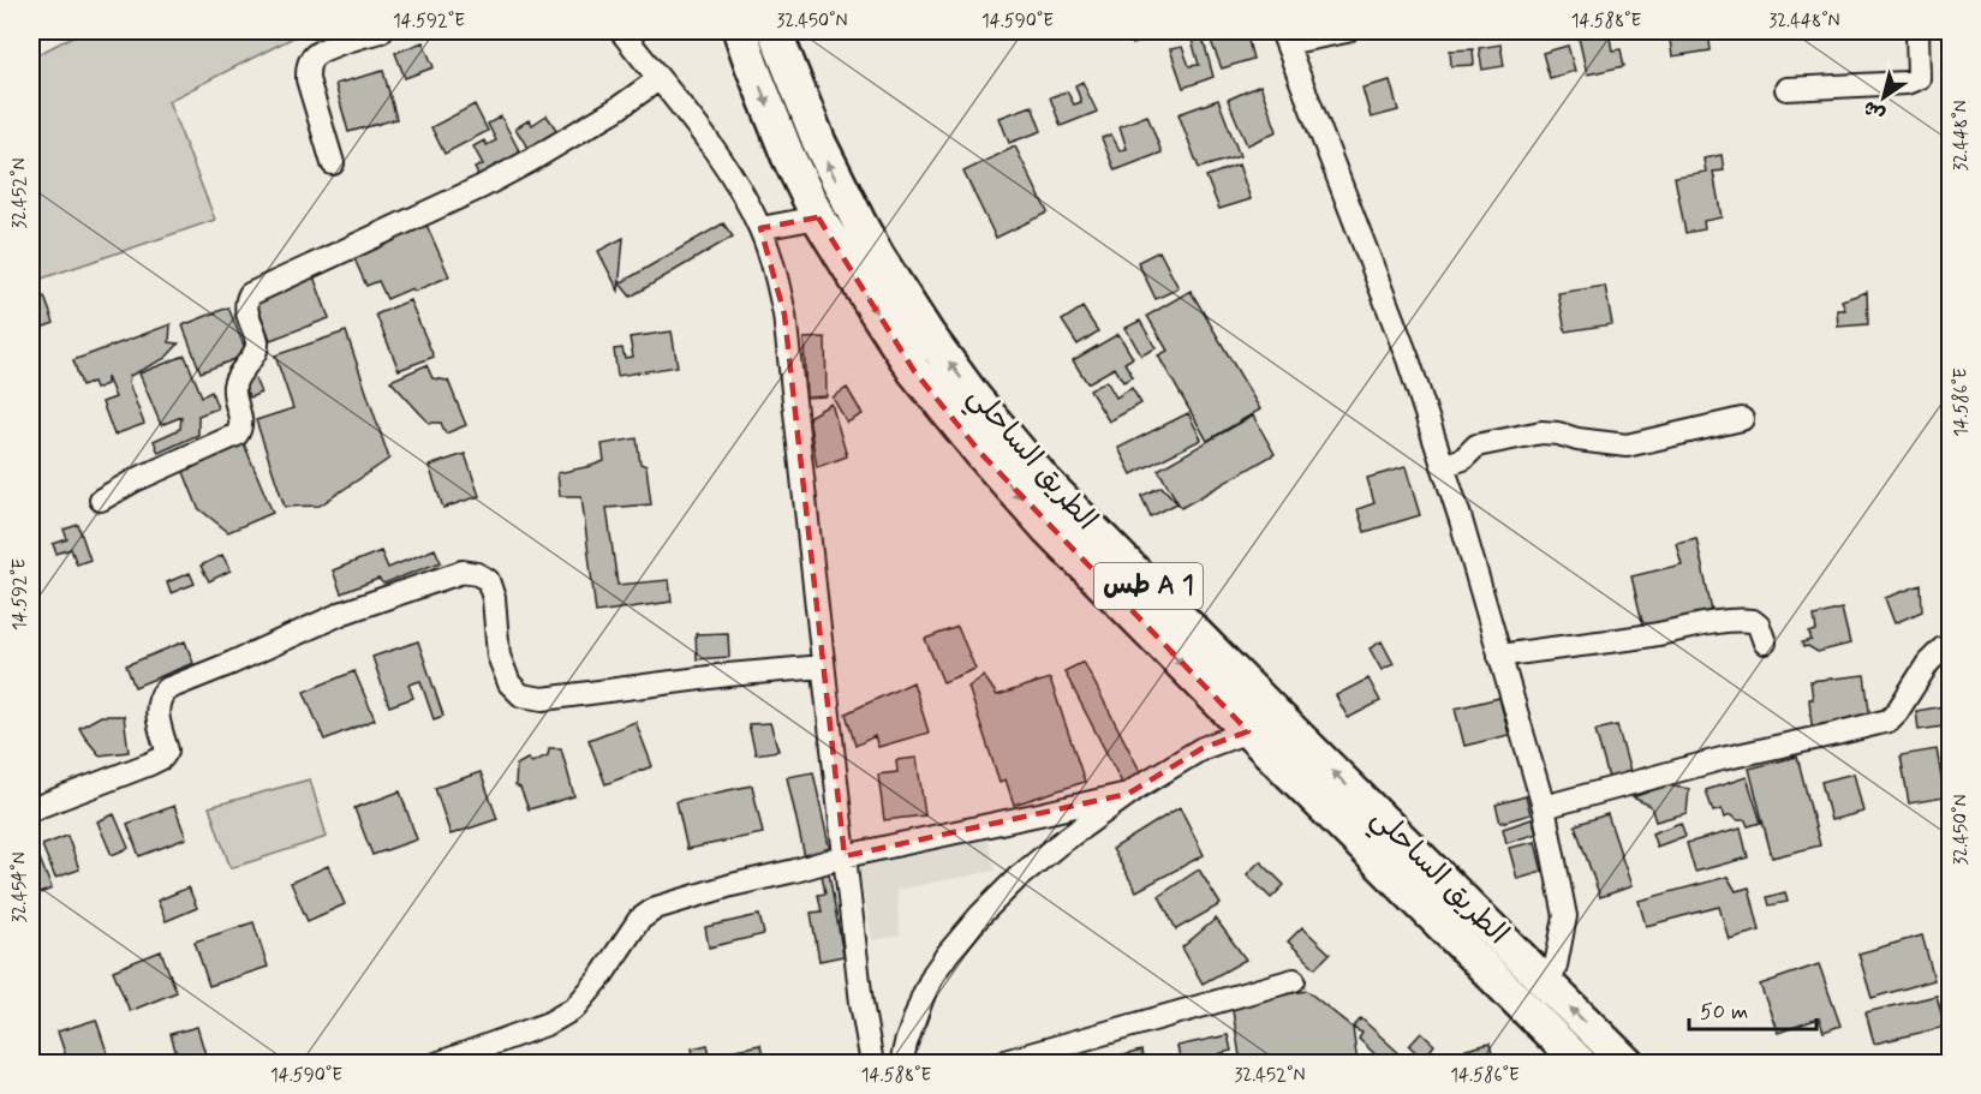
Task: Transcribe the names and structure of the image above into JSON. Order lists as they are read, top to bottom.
{
  "streets": {
    "highway": ["الطريق الساحلي", "طس A 1"]
  },
  "scale_bar": "50 m",
  "north": "bottom left",
  "coordinates": [
    "14.592°E",
    "32.450°N",
    "14.590°E",
    "14.588°E",
    "32.448°N",
    "32.452°N",
    "14.586°E",
    "32.454°N"
  ]
}
